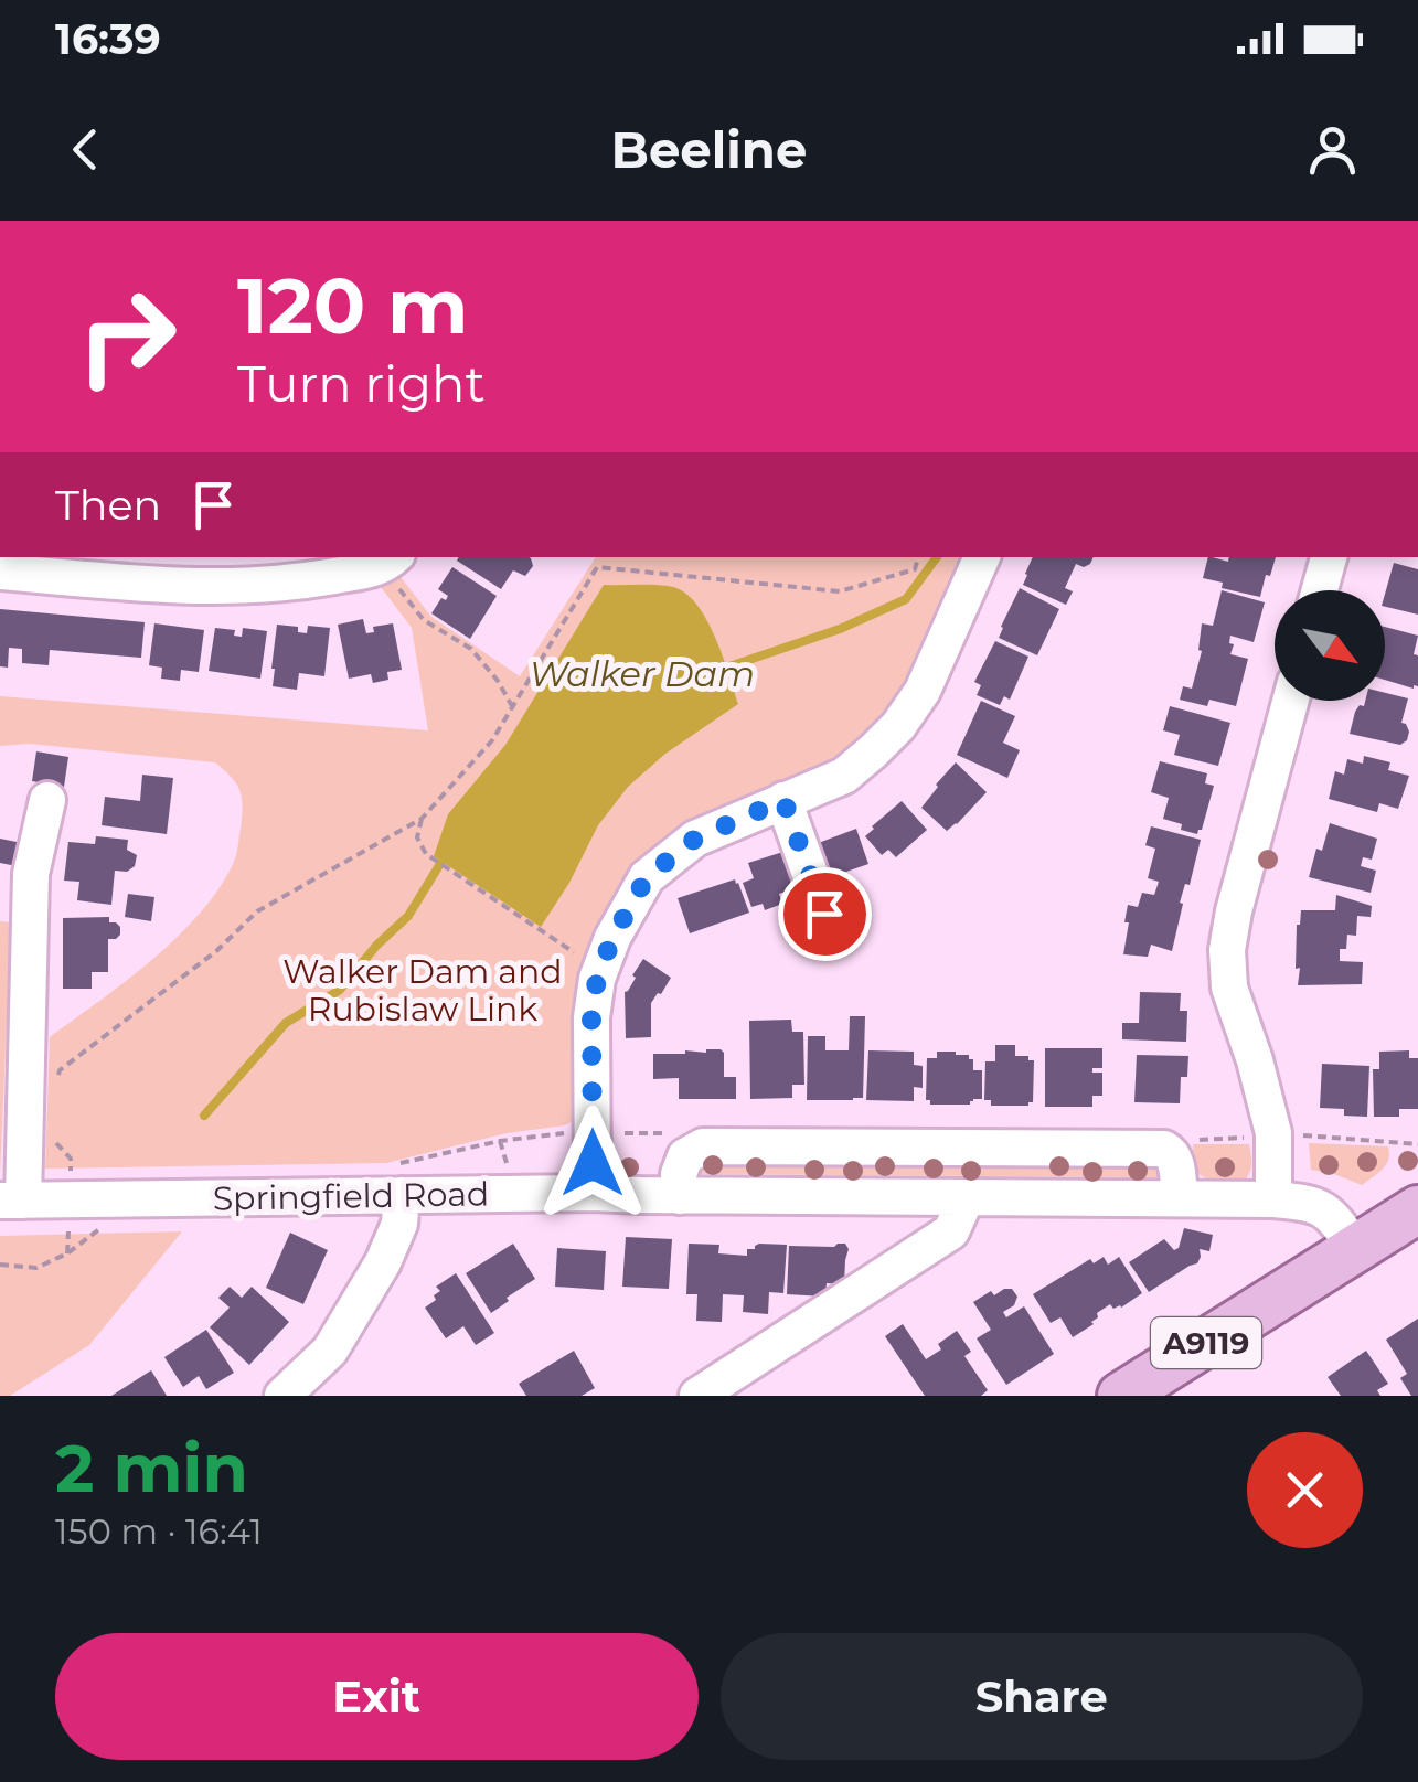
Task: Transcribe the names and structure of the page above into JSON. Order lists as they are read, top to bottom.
{
  "streets": {
    "main road": ["A9119"],
    "street": ["Springfield Road"]
  },
  "crossings": [
    ["Springfield Road", "A9119"]
  ],
  "water": ["Walker Dam"],
  "parks": ["Walker Dam and Rubislaw Link"],
  "north": "bottom right",
  "page": {
    "status": "16:39",
    "header": "Beeline",
    "turn": ["120 m", "Turn right"],
    "then": "Then",
    "heading": ["2 min", "150 m · 16:41"],
    "buttons": ["Exit", "Share"]
  }
}
